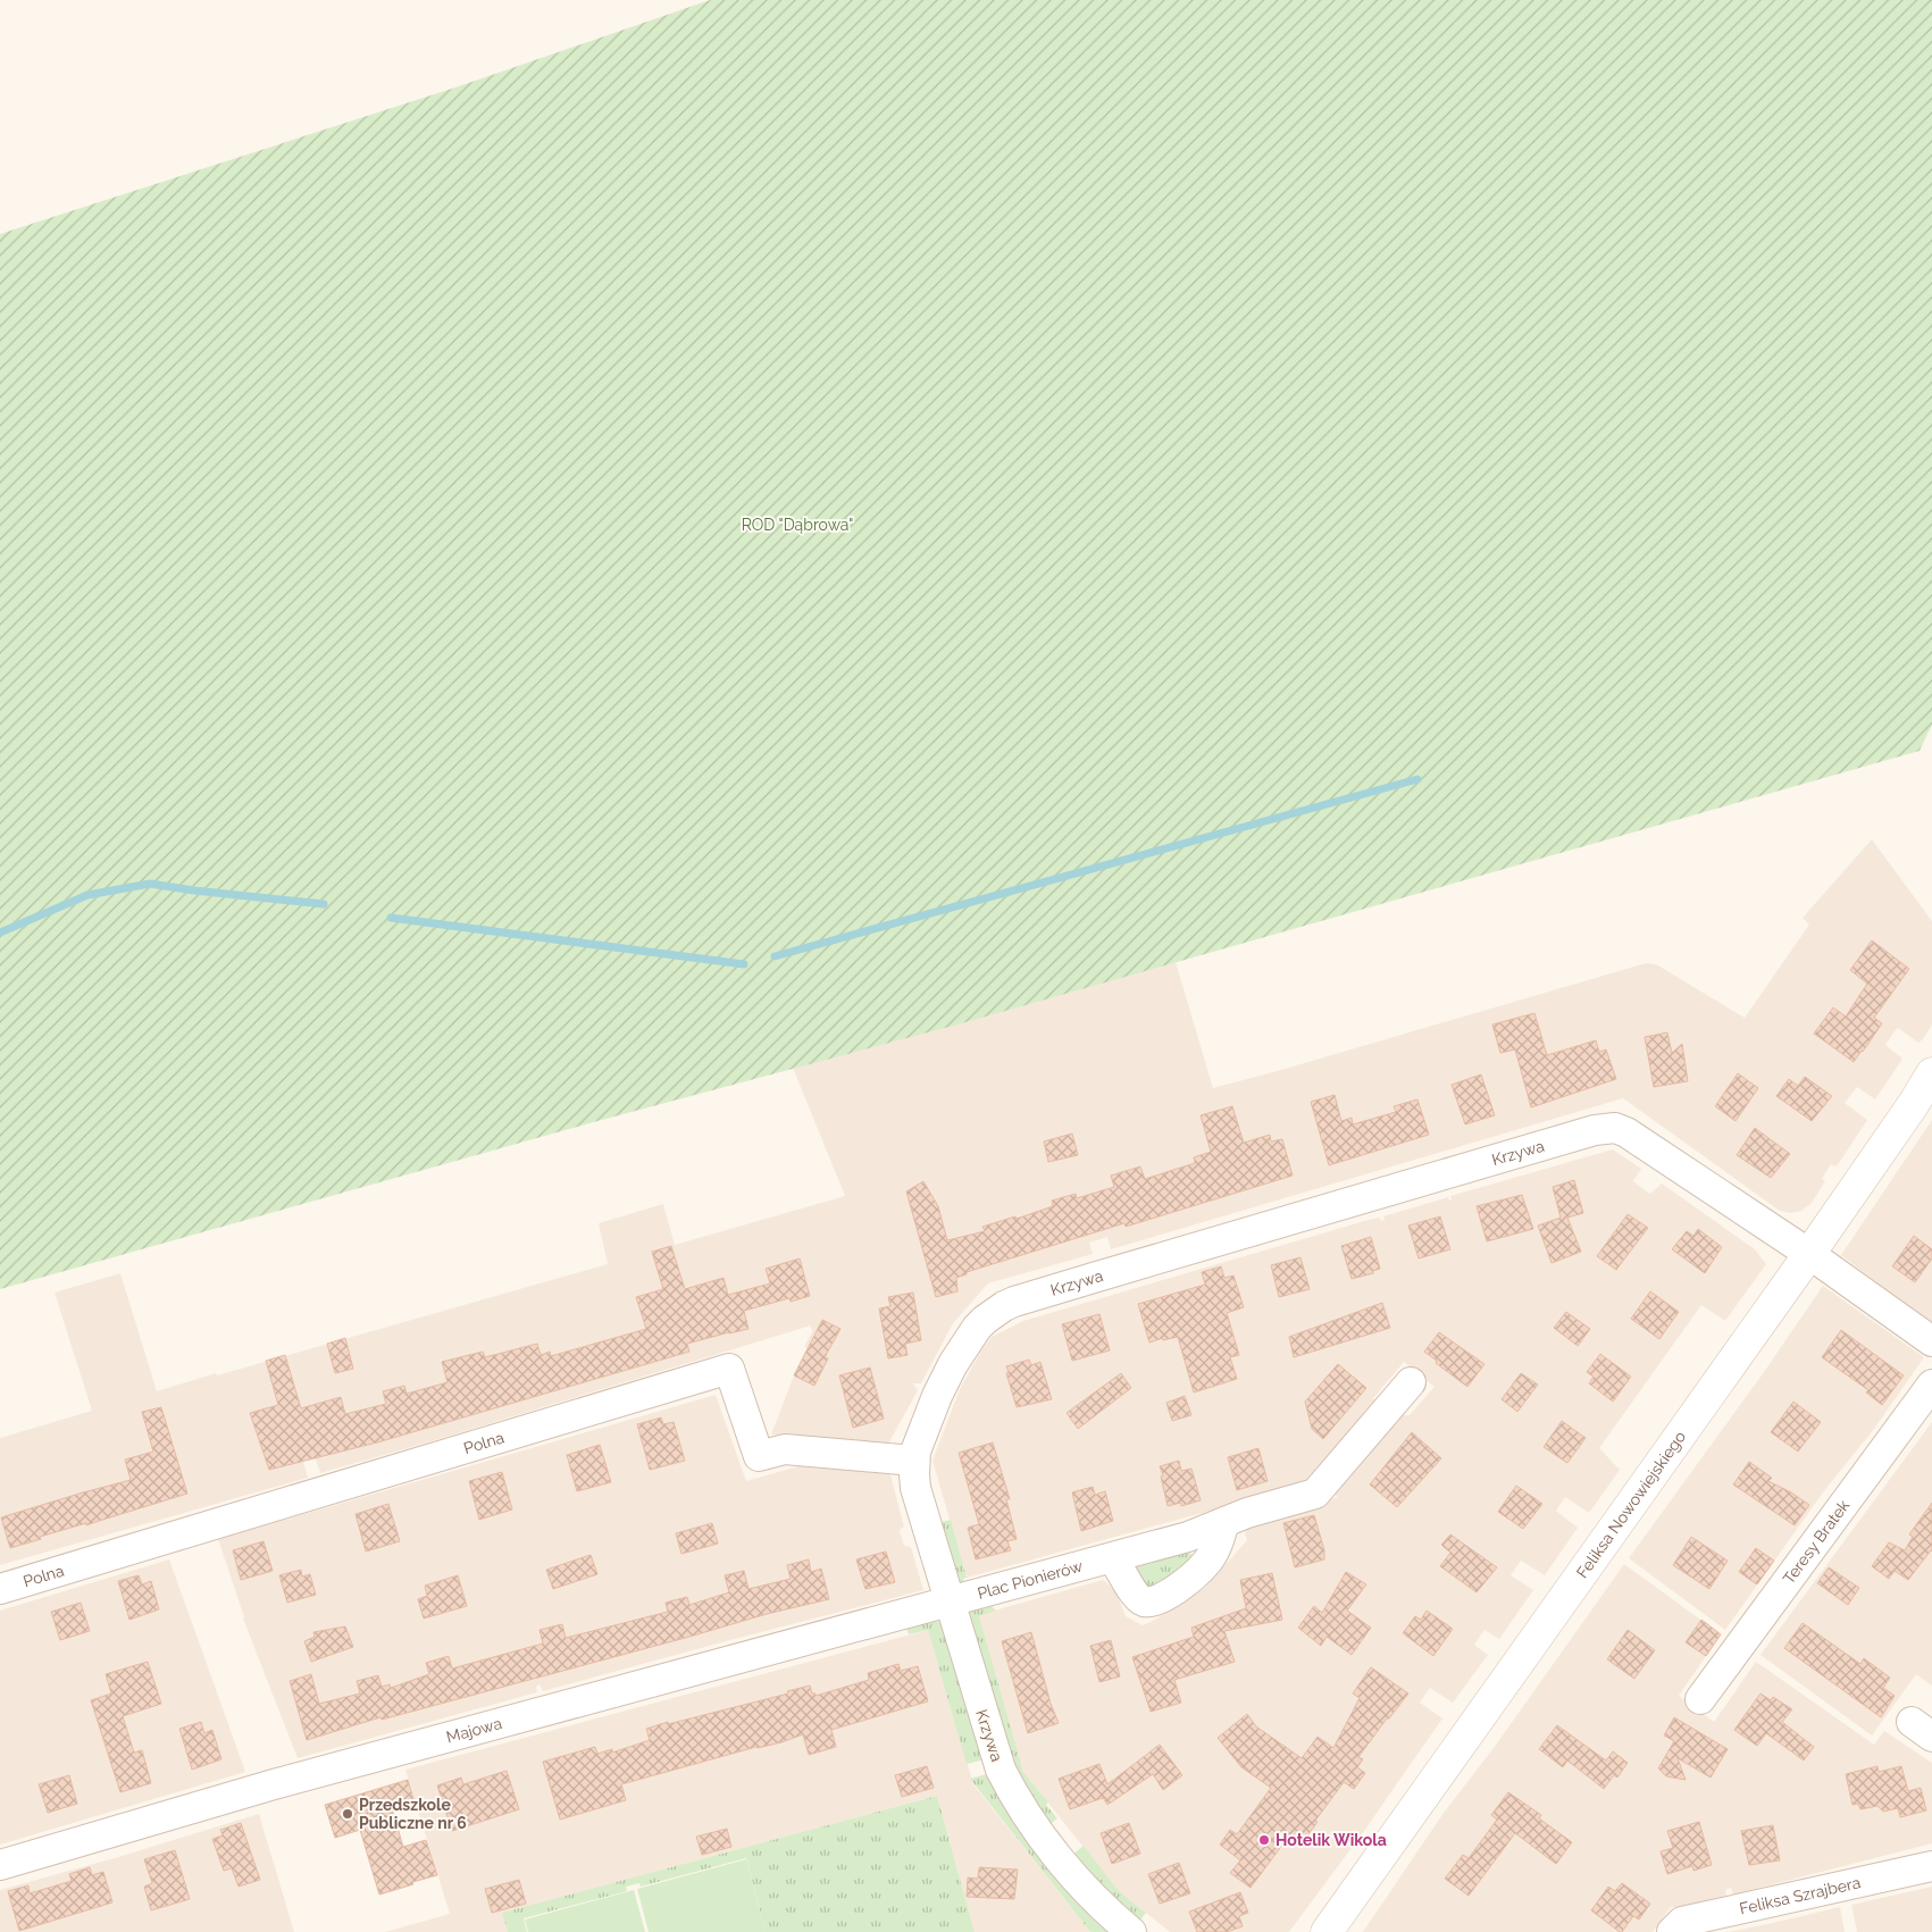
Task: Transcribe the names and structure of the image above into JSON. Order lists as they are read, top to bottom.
{
  "streets": {
    "street": [
      "Krzywa",
      "Polna",
      "Feliksa Nowowiejskiego",
      "Teresy Bratek",
      "Plac Pionierów",
      "Majowa",
      "Feliksa Szrajbera"
    ]
  },
  "crossings": [
    ["Krzywa", "Polna"],
    ["Krzywa", "Feliksa Nowowiejskiego"],
    ["Krzywa", "Plac Pionierów"],
    ["Krzywa", "Majowa"],
    ["Plac Pionierów", "Majowa"]
  ],
  "parks": ["ROD \"Dąbrowa\""],
  "places": ["Przedszkole Publiczne nr 6", "Hotelik Wikola"]
}
